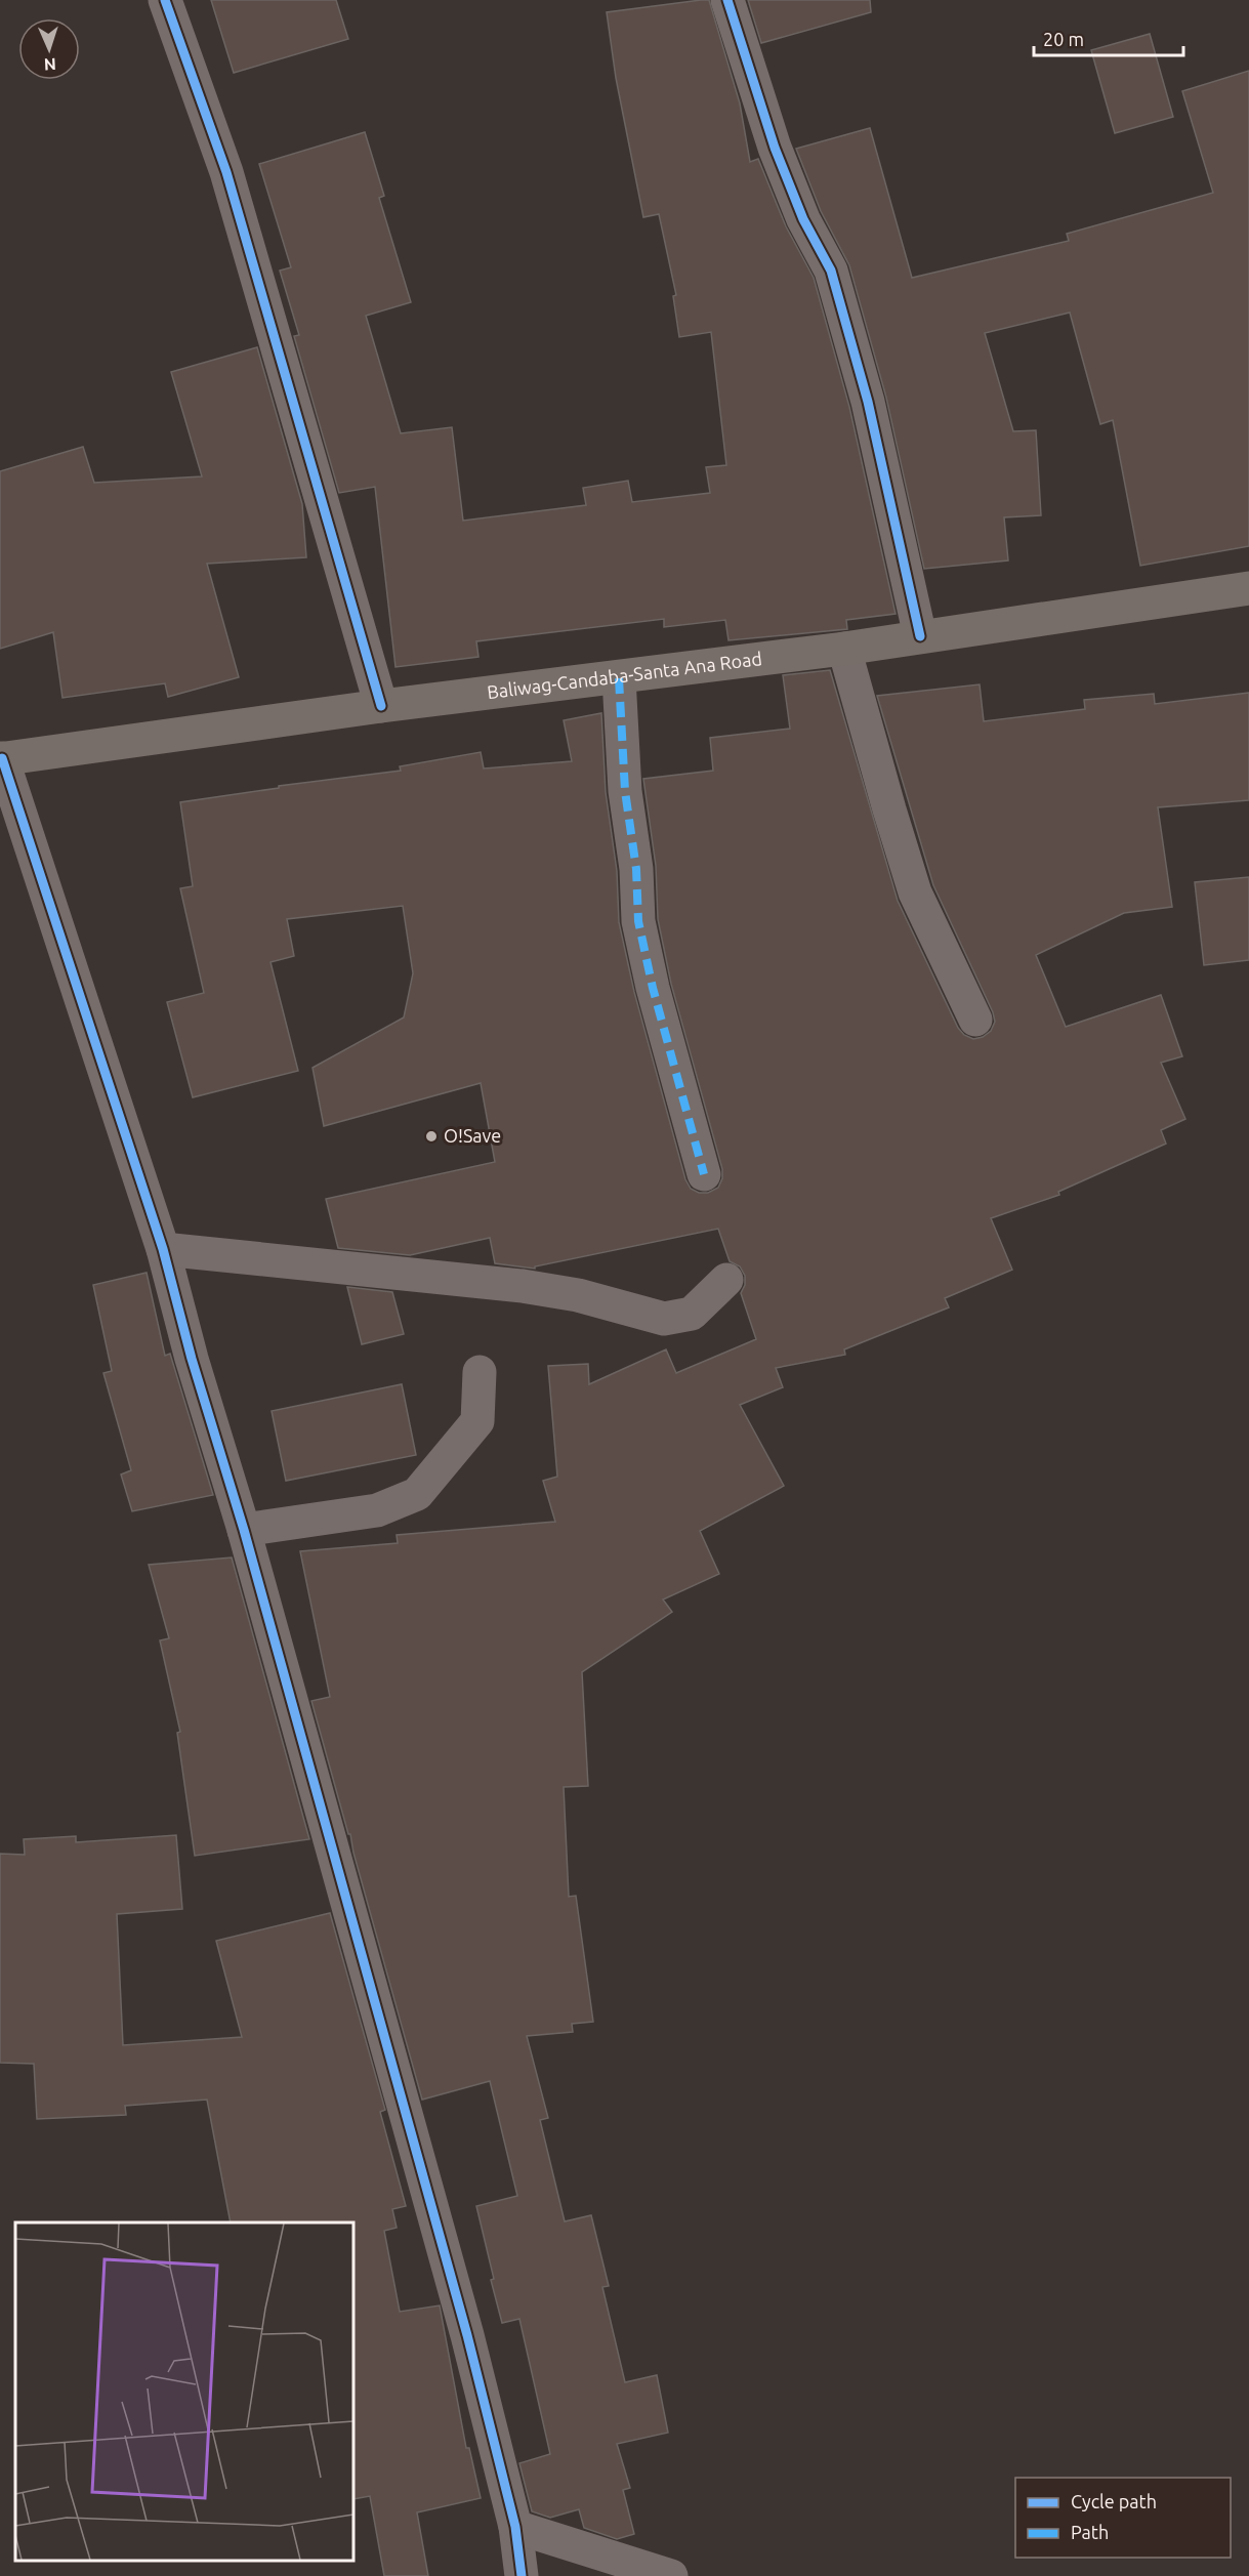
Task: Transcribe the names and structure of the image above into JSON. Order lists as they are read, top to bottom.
{
  "streets": {
    "main road": ["Baliwag-Candaba-Santa Ana Road"]
  },
  "places": ["O!Save"],
  "legend": ["Cycle path", "Path"],
  "scale_bar": "20 m",
  "north": "bottom"
}
